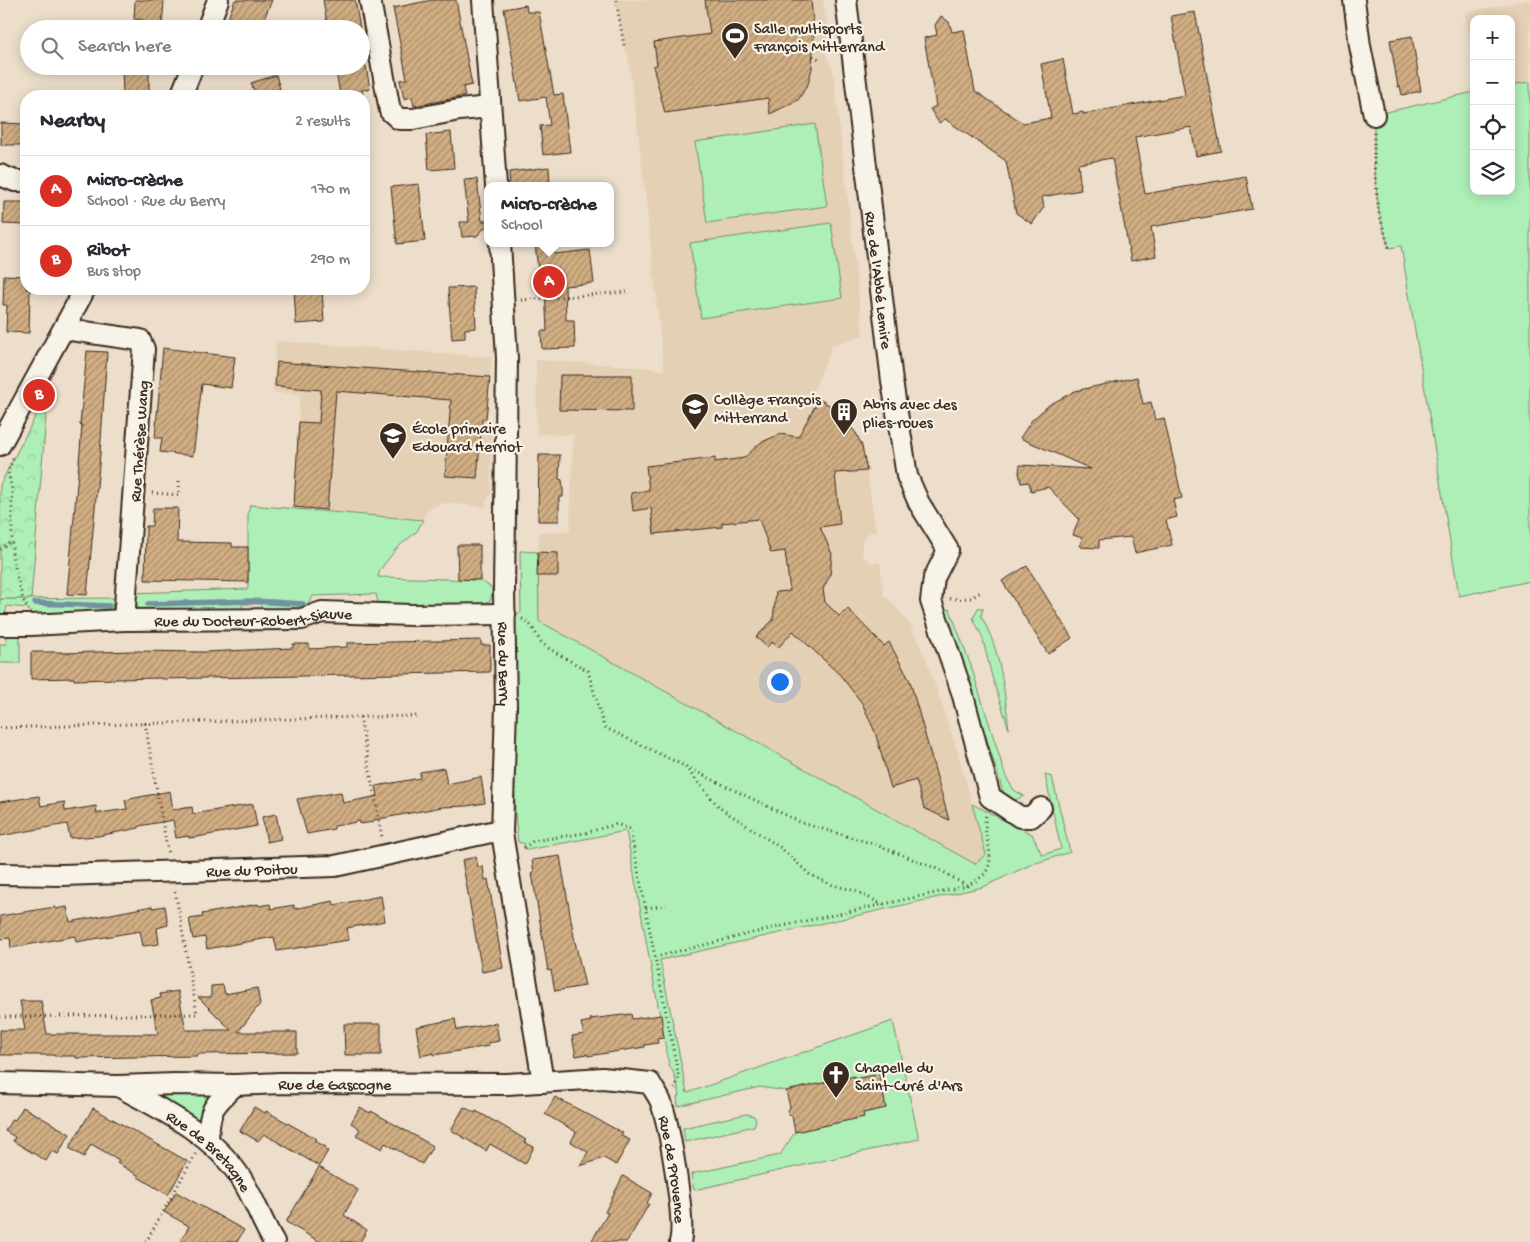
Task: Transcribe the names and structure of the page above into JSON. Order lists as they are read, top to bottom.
{
  "streets": {
    "street": [
      "Rue de l'Abbé Lemire",
      "Rue Thérèse Wang",
      "Rue du Docteur-Robert-Siauve",
      "Rue du Berry",
      "Rue du Poitou",
      "Rue de Gascogne",
      "Rue de Bretagne",
      "Rue de Provence"
    ]
  },
  "crossings": [
    ["Rue Thérèse Wang", "Rue du Docteur-Robert-Siauve"],
    ["Rue du Docteur-Robert-Siauve", "Rue du Berry"],
    ["Rue du Berry", "Rue du Poitou"],
    ["Rue du Berry", "Rue de Gascogne"],
    ["Rue de Gascogne", "Rue de Bretagne"],
    ["Rue de Gascogne", "Rue de Provence"]
  ],
  "places": {
    "sports": ["Salle multisports François Mitterrand"],
    "school or university": ["Collège François Mitterrand", "École primaire Edouard Herriot"],
    "building": ["Abris avec des plies-roues"],
    "church": ["Chapelle du Saint-Curé d'Ars"]
  },
  "page": {
    "map_buttons": ["+", "−"],
    "search": "Search here",
    "heading": ["Nearby", "2 results"],
    "list": [
      {
        "mark": "A",
        "name": "Micro-crèche",
        "note": "School · Rue du Berry",
        "value": "170 m"
      },
      {
        "mark": "B",
        "name": "Ribot",
        "note": "Bus stop",
        "value": "290 m"
      }
    ],
    "popup": ["Micro-crèche", "School"],
    "pins": ["A", "B"]
  }
}
